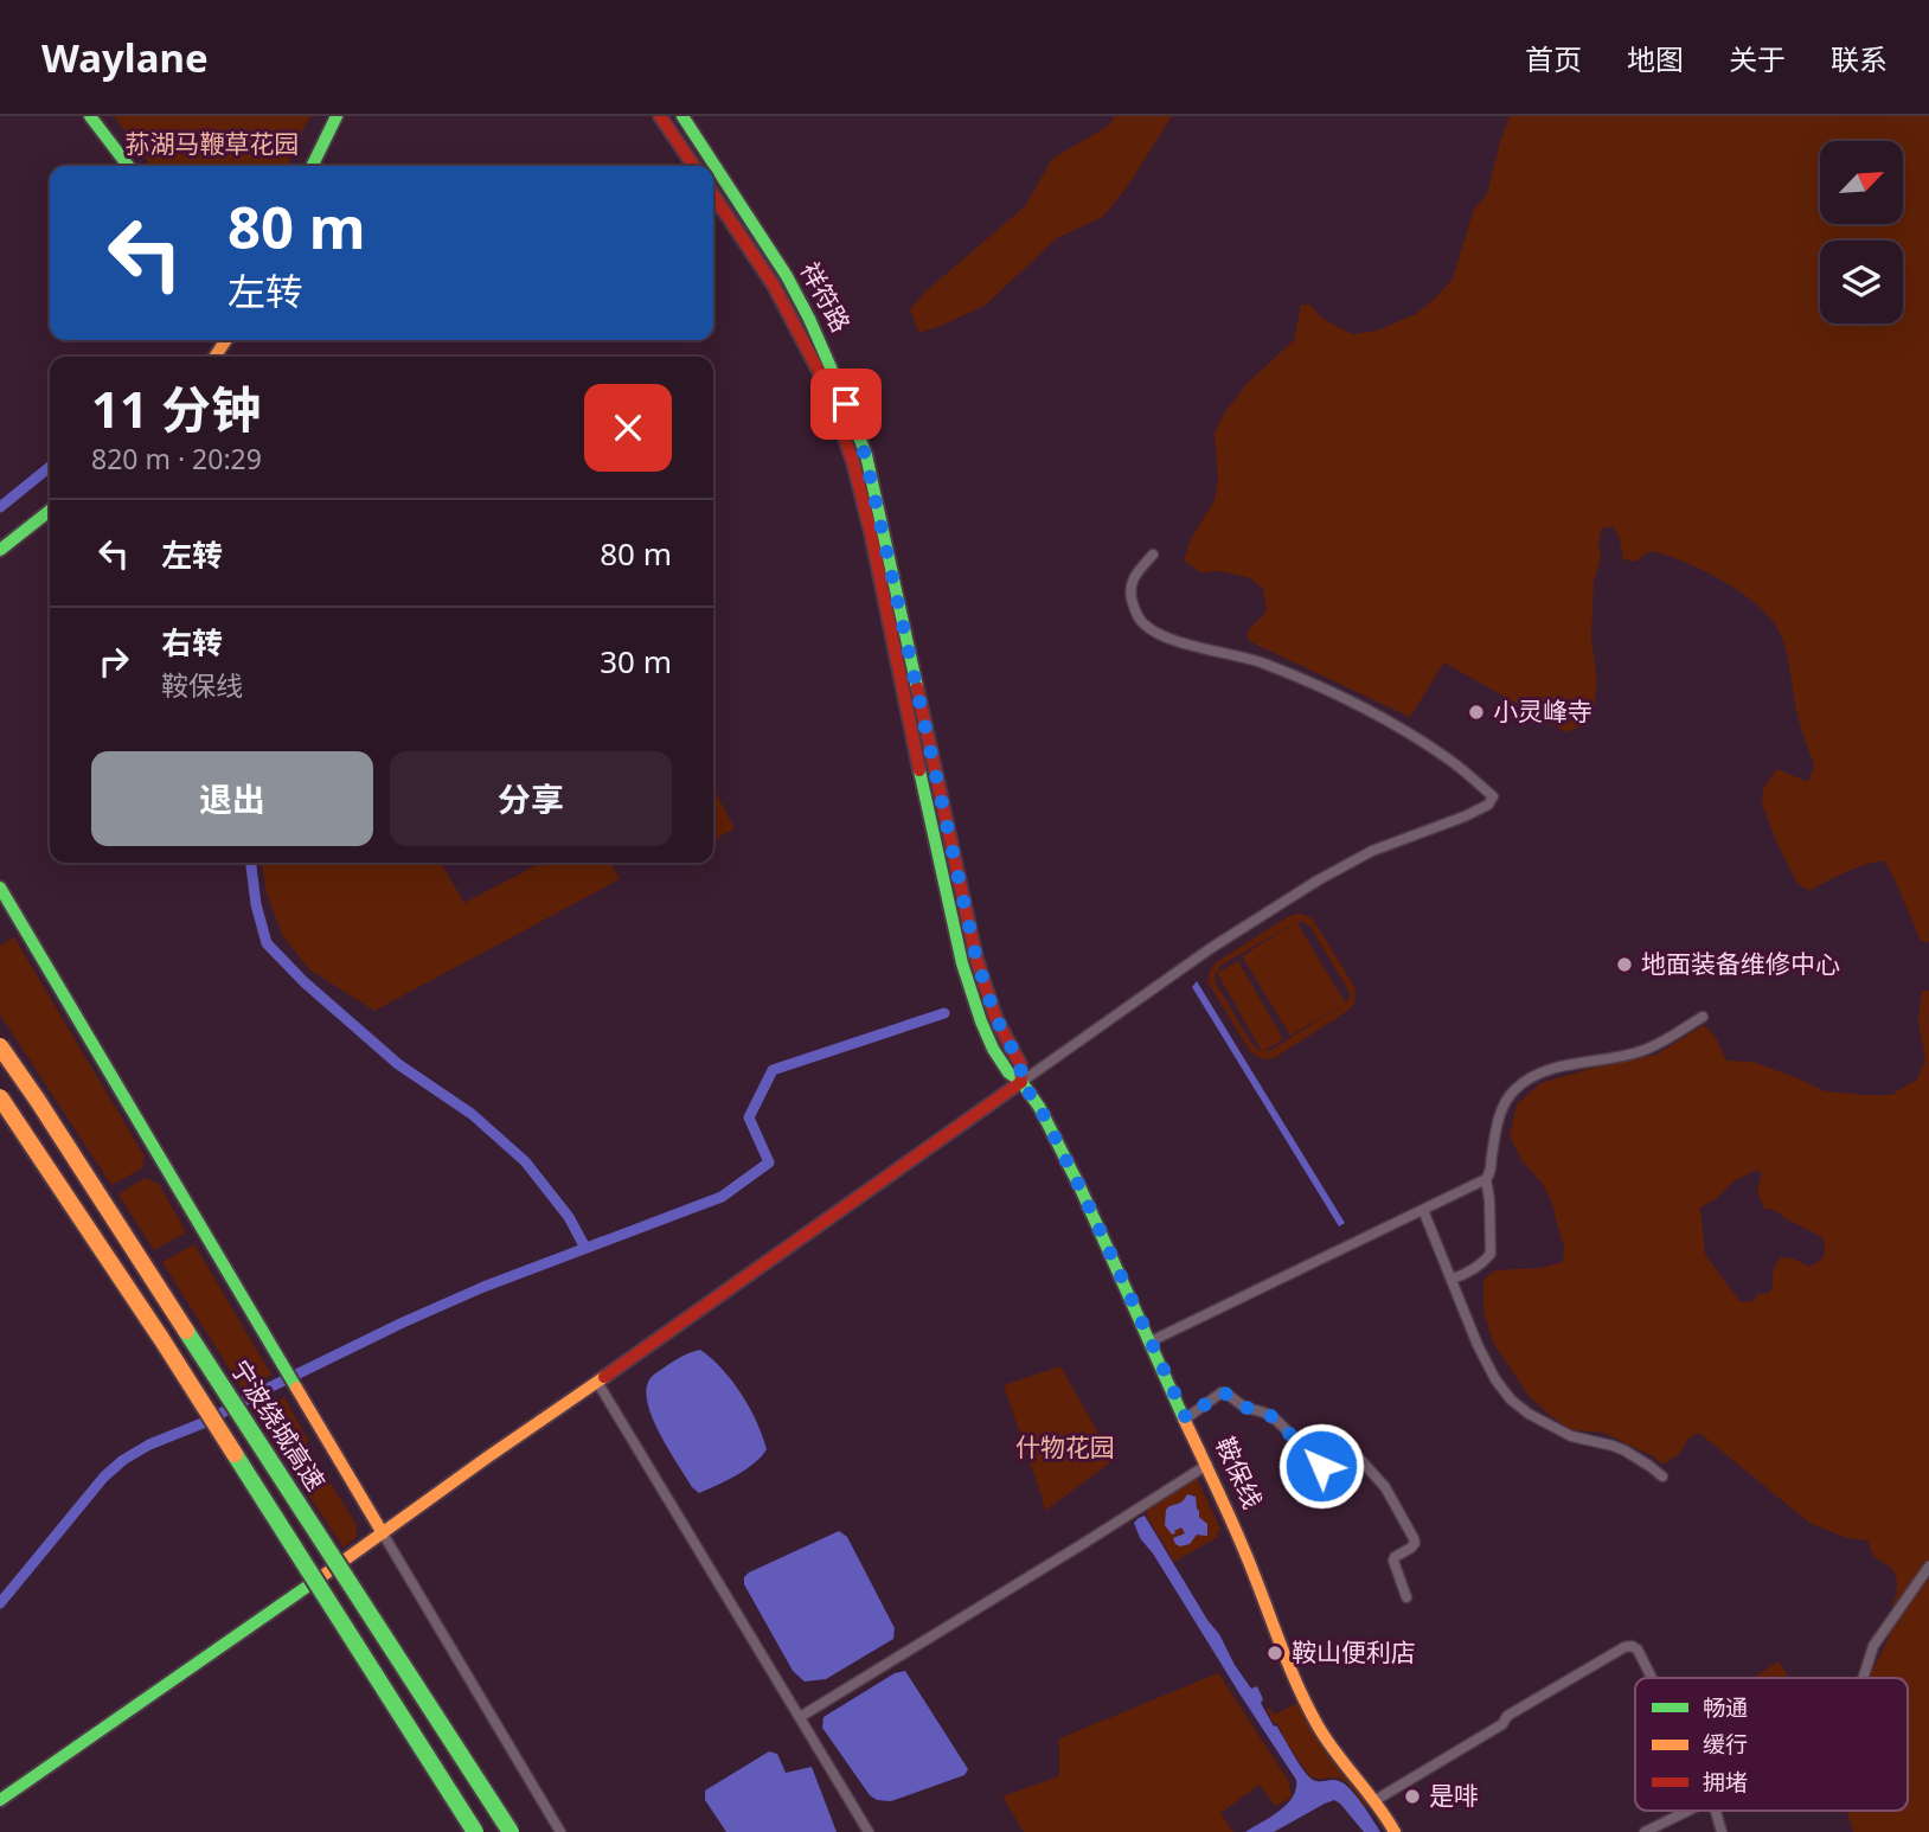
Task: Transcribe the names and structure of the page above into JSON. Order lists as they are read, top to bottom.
{
  "streets": {
    "main road": ["祥符路", "宁波绕城高速", "鞍保线"]
  },
  "crossings": [
    ["祥符路", "鞍保线"]
  ],
  "parks": ["荪湖马鞭草花园", "什物花园"],
  "places": [
    "小灵峰寺",
    "地面装备维修中心",
    "鞍山便利店",
    "是啡"
  ],
  "legend": ["畅通", "缓行", "拥堵"],
  "north": "top right",
  "page": {
    "header": "Waylane",
    "nav": [
      "首页",
      "地图",
      "关于",
      "联系"
    ],
    "turn": ["80 m", "左转"],
    "heading": ["11 分钟", "820 m · 20:29"],
    "list": [
      {
        "name": "左转",
        "value": "80 m"
      },
      {
        "name": "右转",
        "note": "鞍保线",
        "value": "30 m"
      }
    ],
    "buttons": ["退出", "分享"]
  }
}
